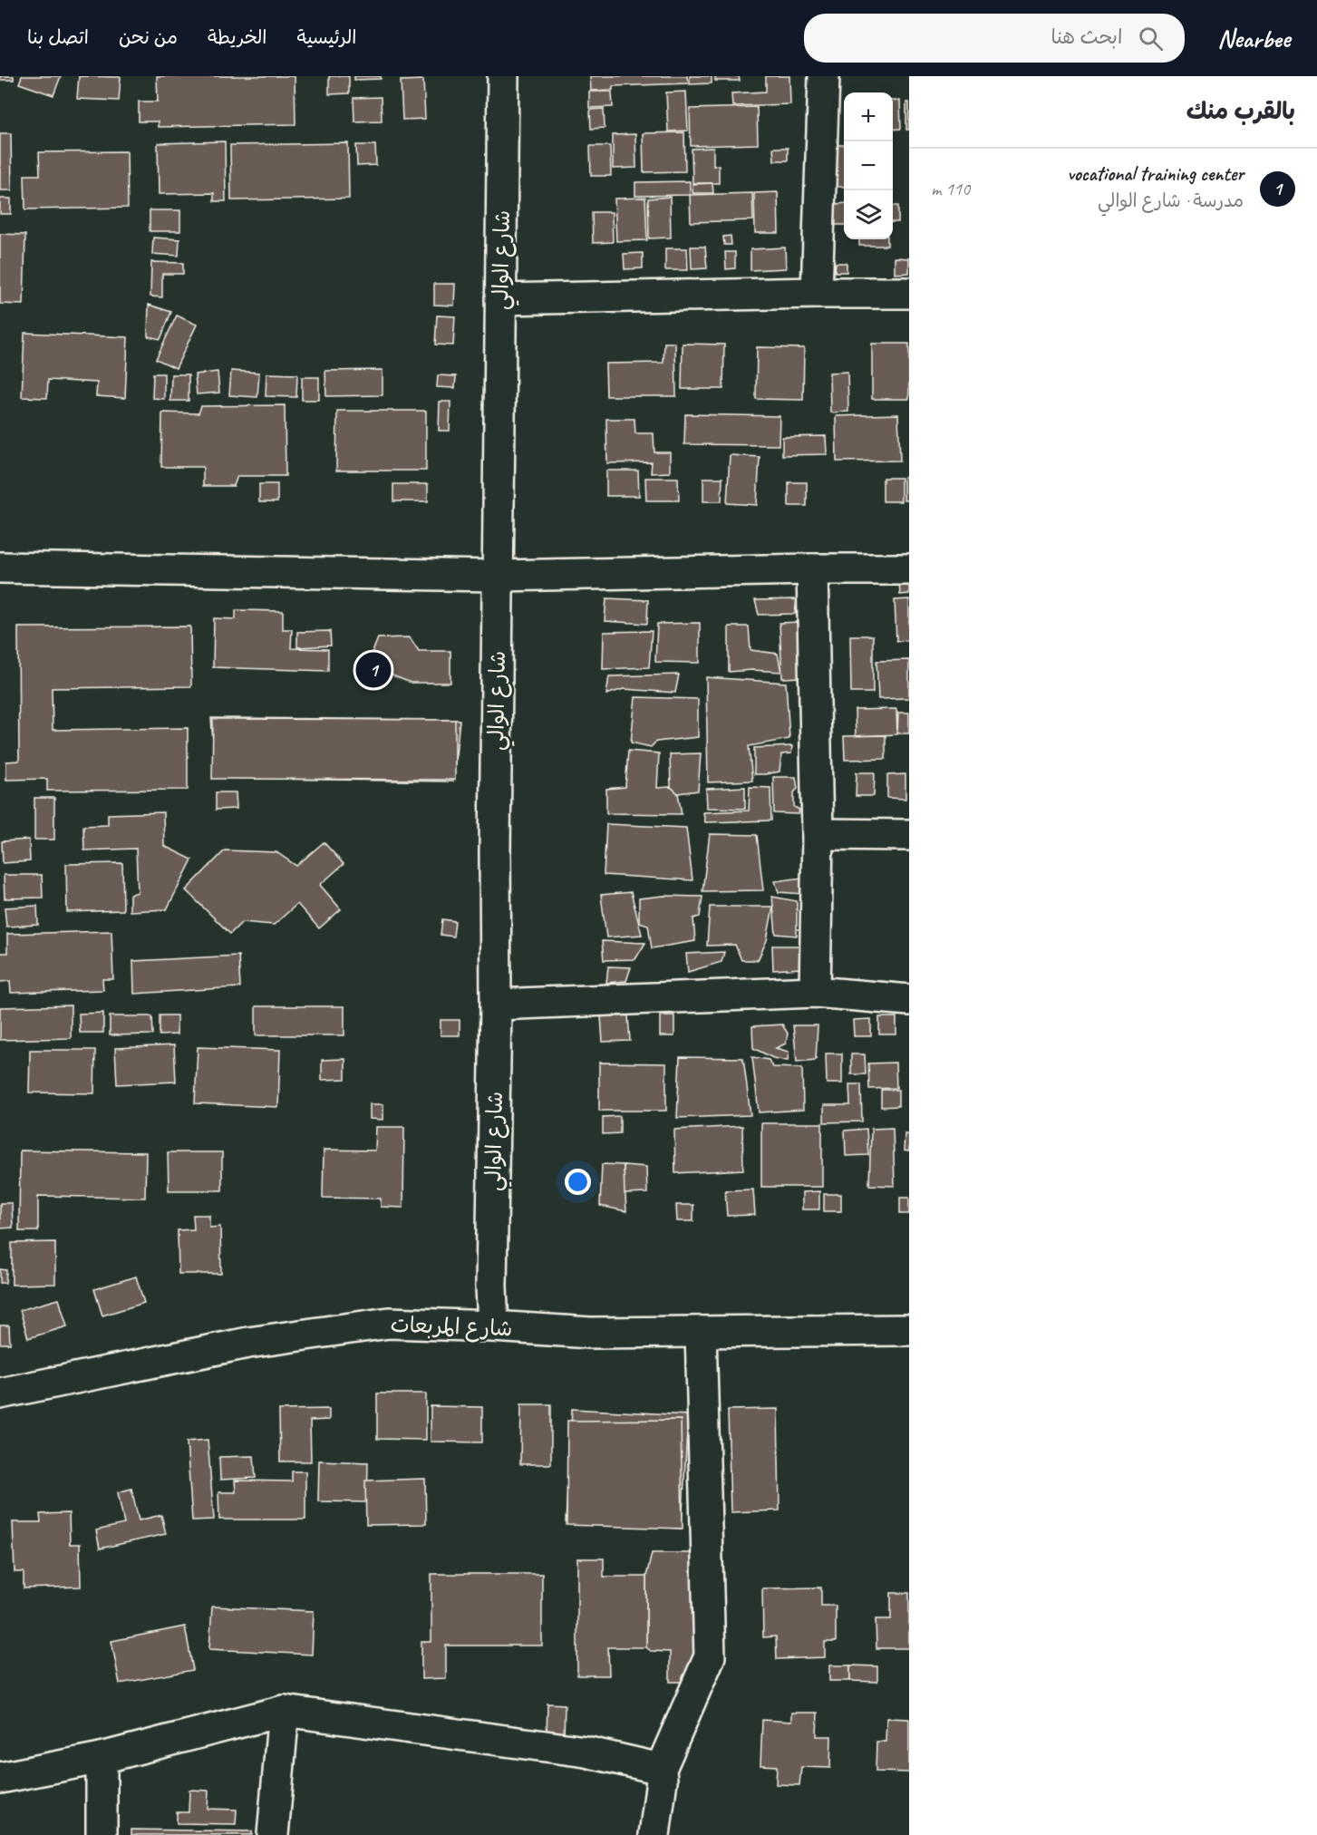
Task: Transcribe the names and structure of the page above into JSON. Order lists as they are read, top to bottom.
{
  "streets": {
    "street": ["شارع الوالي", "شارع المربعات"]
  },
  "crossings": [
    ["شارع الوالي", "شارع المربعات"]
  ],
  "page": {
    "header": "Nearbee",
    "search": "ابحث هنا",
    "nav": [
      "الرئيسية",
      "الخريطة",
      "من نحن",
      "اتصل بنا"
    ],
    "heading": "بالقرب منك",
    "map_buttons": ["+", "−"],
    "list": [
      {
        "mark": "1",
        "name": "vocational training center",
        "note": "مدرسة · شارع الوالي",
        "value": "110 m"
      }
    ],
    "pins": "1"
  }
}
